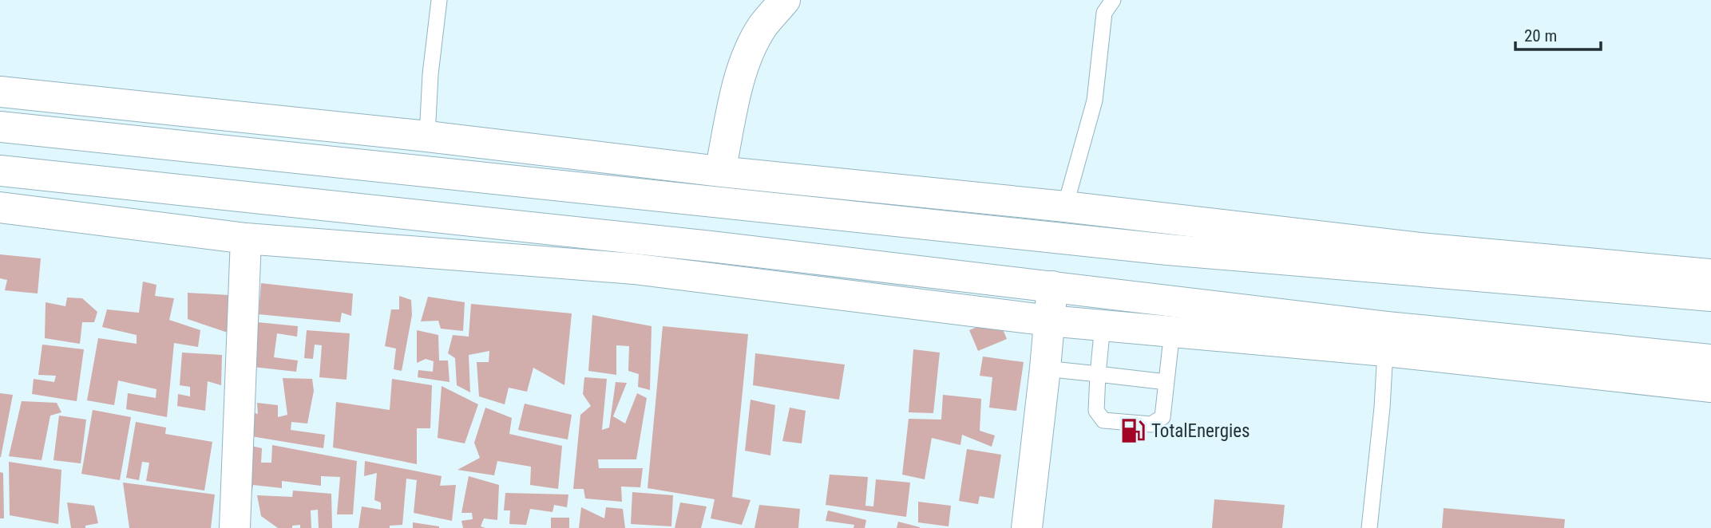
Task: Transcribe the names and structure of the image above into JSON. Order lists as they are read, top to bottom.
{
  "places": {
    "fuel station": ["TotalEnergies"]
  },
  "scale_bar": "20 m"
}
